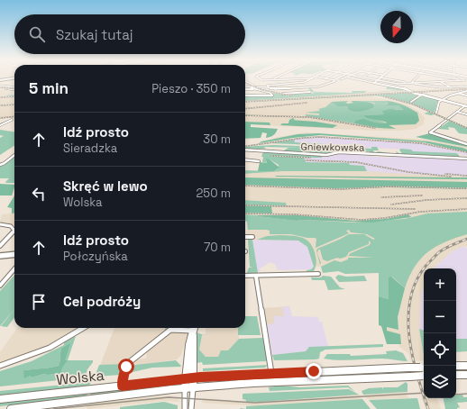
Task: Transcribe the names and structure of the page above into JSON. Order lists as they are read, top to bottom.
{
  "streets": {
    "street": ["Gniewkowska", "Wolska"]
  },
  "north": "bottom",
  "page": {
    "search": "Szukaj tutaj",
    "heading": ["5 min", "Pieszo · 350 m"],
    "list": [
      ["Idź prosto", "Sieradzka", "30 m"],
      ["Skręć w lewo", "Wolska", "250 m"],
      ["Idź prosto", "Połczyńska", "70 m"],
      "Cel podróży"
    ],
    "map_buttons": ["+", "−"]
  }
}
